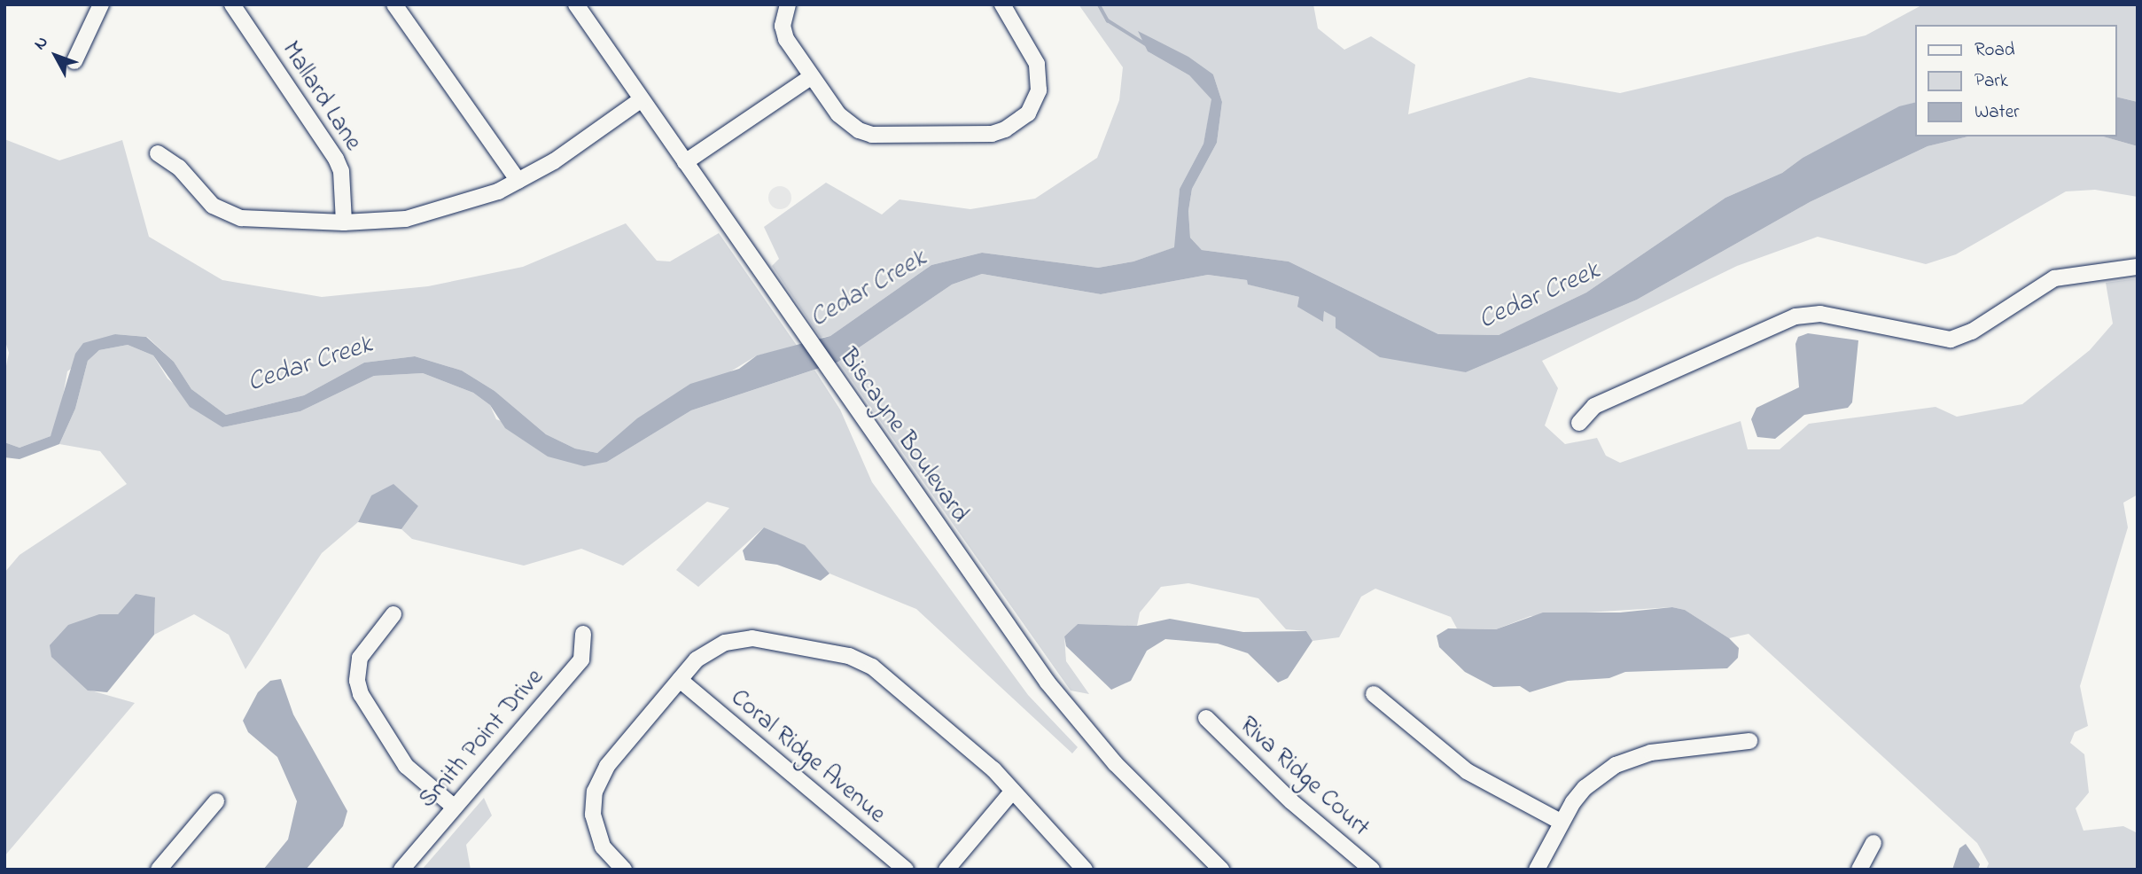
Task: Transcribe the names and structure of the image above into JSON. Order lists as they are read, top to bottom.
{
  "streets": {
    "street": [
      "Mallard Lane",
      "Biscayne Boulevard",
      "Smith Point Drive",
      "Coral Ridge Avenue",
      "Riva Ridge Court"
    ]
  },
  "water": ["Cedar Creek"],
  "legend": ["Road", "Park", "Water"],
  "north": "top left"
}
